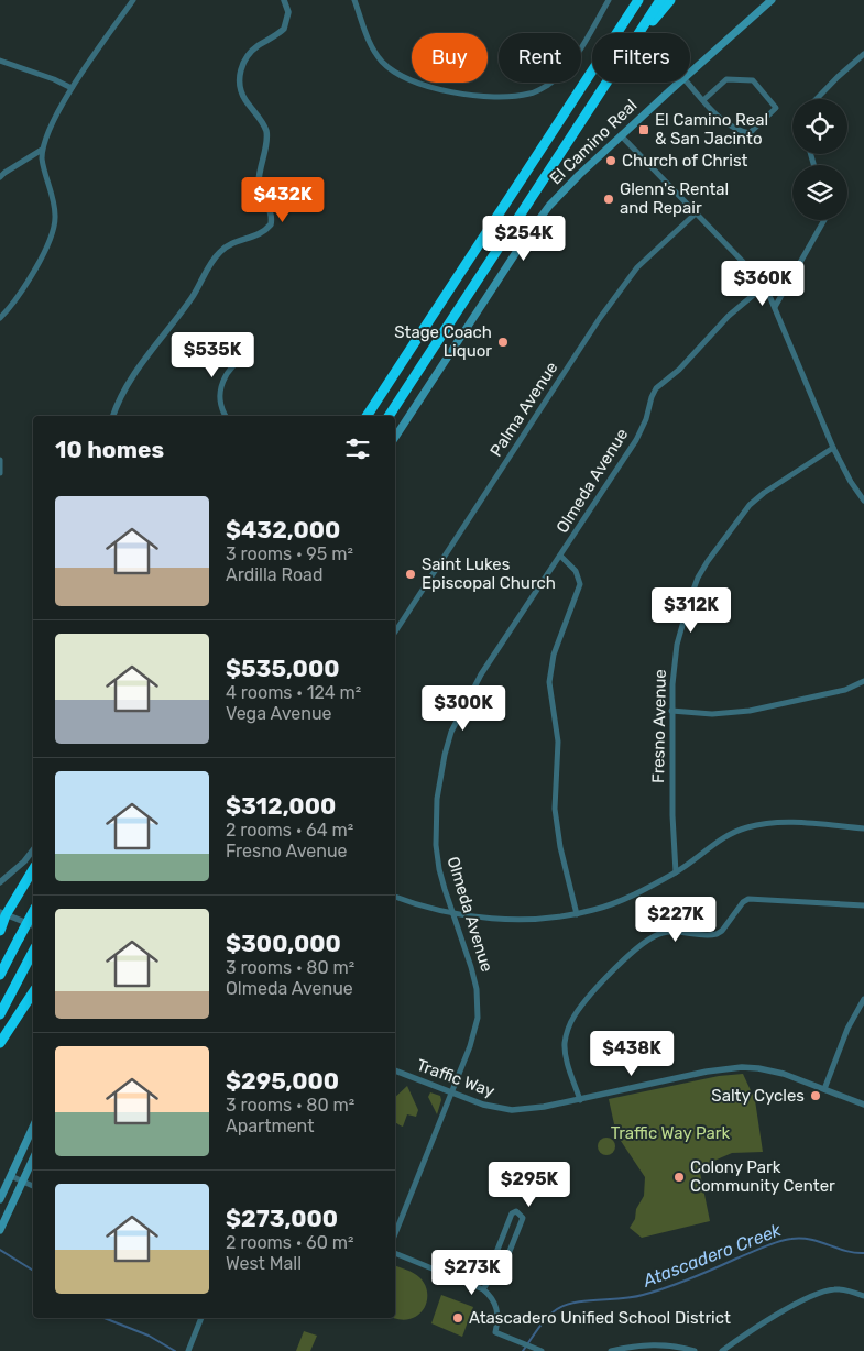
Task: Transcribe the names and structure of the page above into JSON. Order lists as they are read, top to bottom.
{
  "streets": {
    "highway": ["El Camino Real"],
    "street": [
      "Palma Avenue",
      "Olmeda Avenue",
      "Fresno Avenue",
      "Traffic Way"
    ]
  },
  "crossings": [
    ["Olmeda Avenue", "Traffic Way"]
  ],
  "water": ["Atascadero Creek"],
  "parks": ["Traffic Way Park"],
  "places": {
    "transit": ["El Camino Real & San Jacinto"],
    "other": [
      "Church of Christ",
      "Glenn's Rental and Repair",
      "Stage Coach Liquor",
      "Saint Lukes Episcopal Church",
      "Salty Cycles",
      "Colony Park Community Center",
      "Atascadero Unified School District"
    ]
  },
  "page": {
    "chip": ["Buy", "Rent", "Filters"],
    "price": [
      "$432K",
      "$254K",
      "$360K",
      "$535K",
      "$312K",
      "$300K",
      "$227K",
      "$438K",
      "$295K",
      "$273K"
    ],
    "heading": "10 homes",
    "list": [
      {
        "name": "$432,000",
        "note": "3 rooms · 95 m² · Ardilla Road"
      },
      {
        "name": "$535,000",
        "note": "4 rooms · 124 m² · Vega Avenue"
      },
      {
        "name": "$312,000",
        "note": "2 rooms · 64 m² · Fresno Avenue"
      },
      {
        "name": "$300,000",
        "note": "3 rooms · 80 m² · Olmeda Avenue"
      },
      {
        "name": "$295,000",
        "note": "3 rooms · 80 m² · Apartment"
      },
      {
        "name": "$273,000",
        "note": "2 rooms · 60 m² · West Mall"
      }
    ]
  }
}
